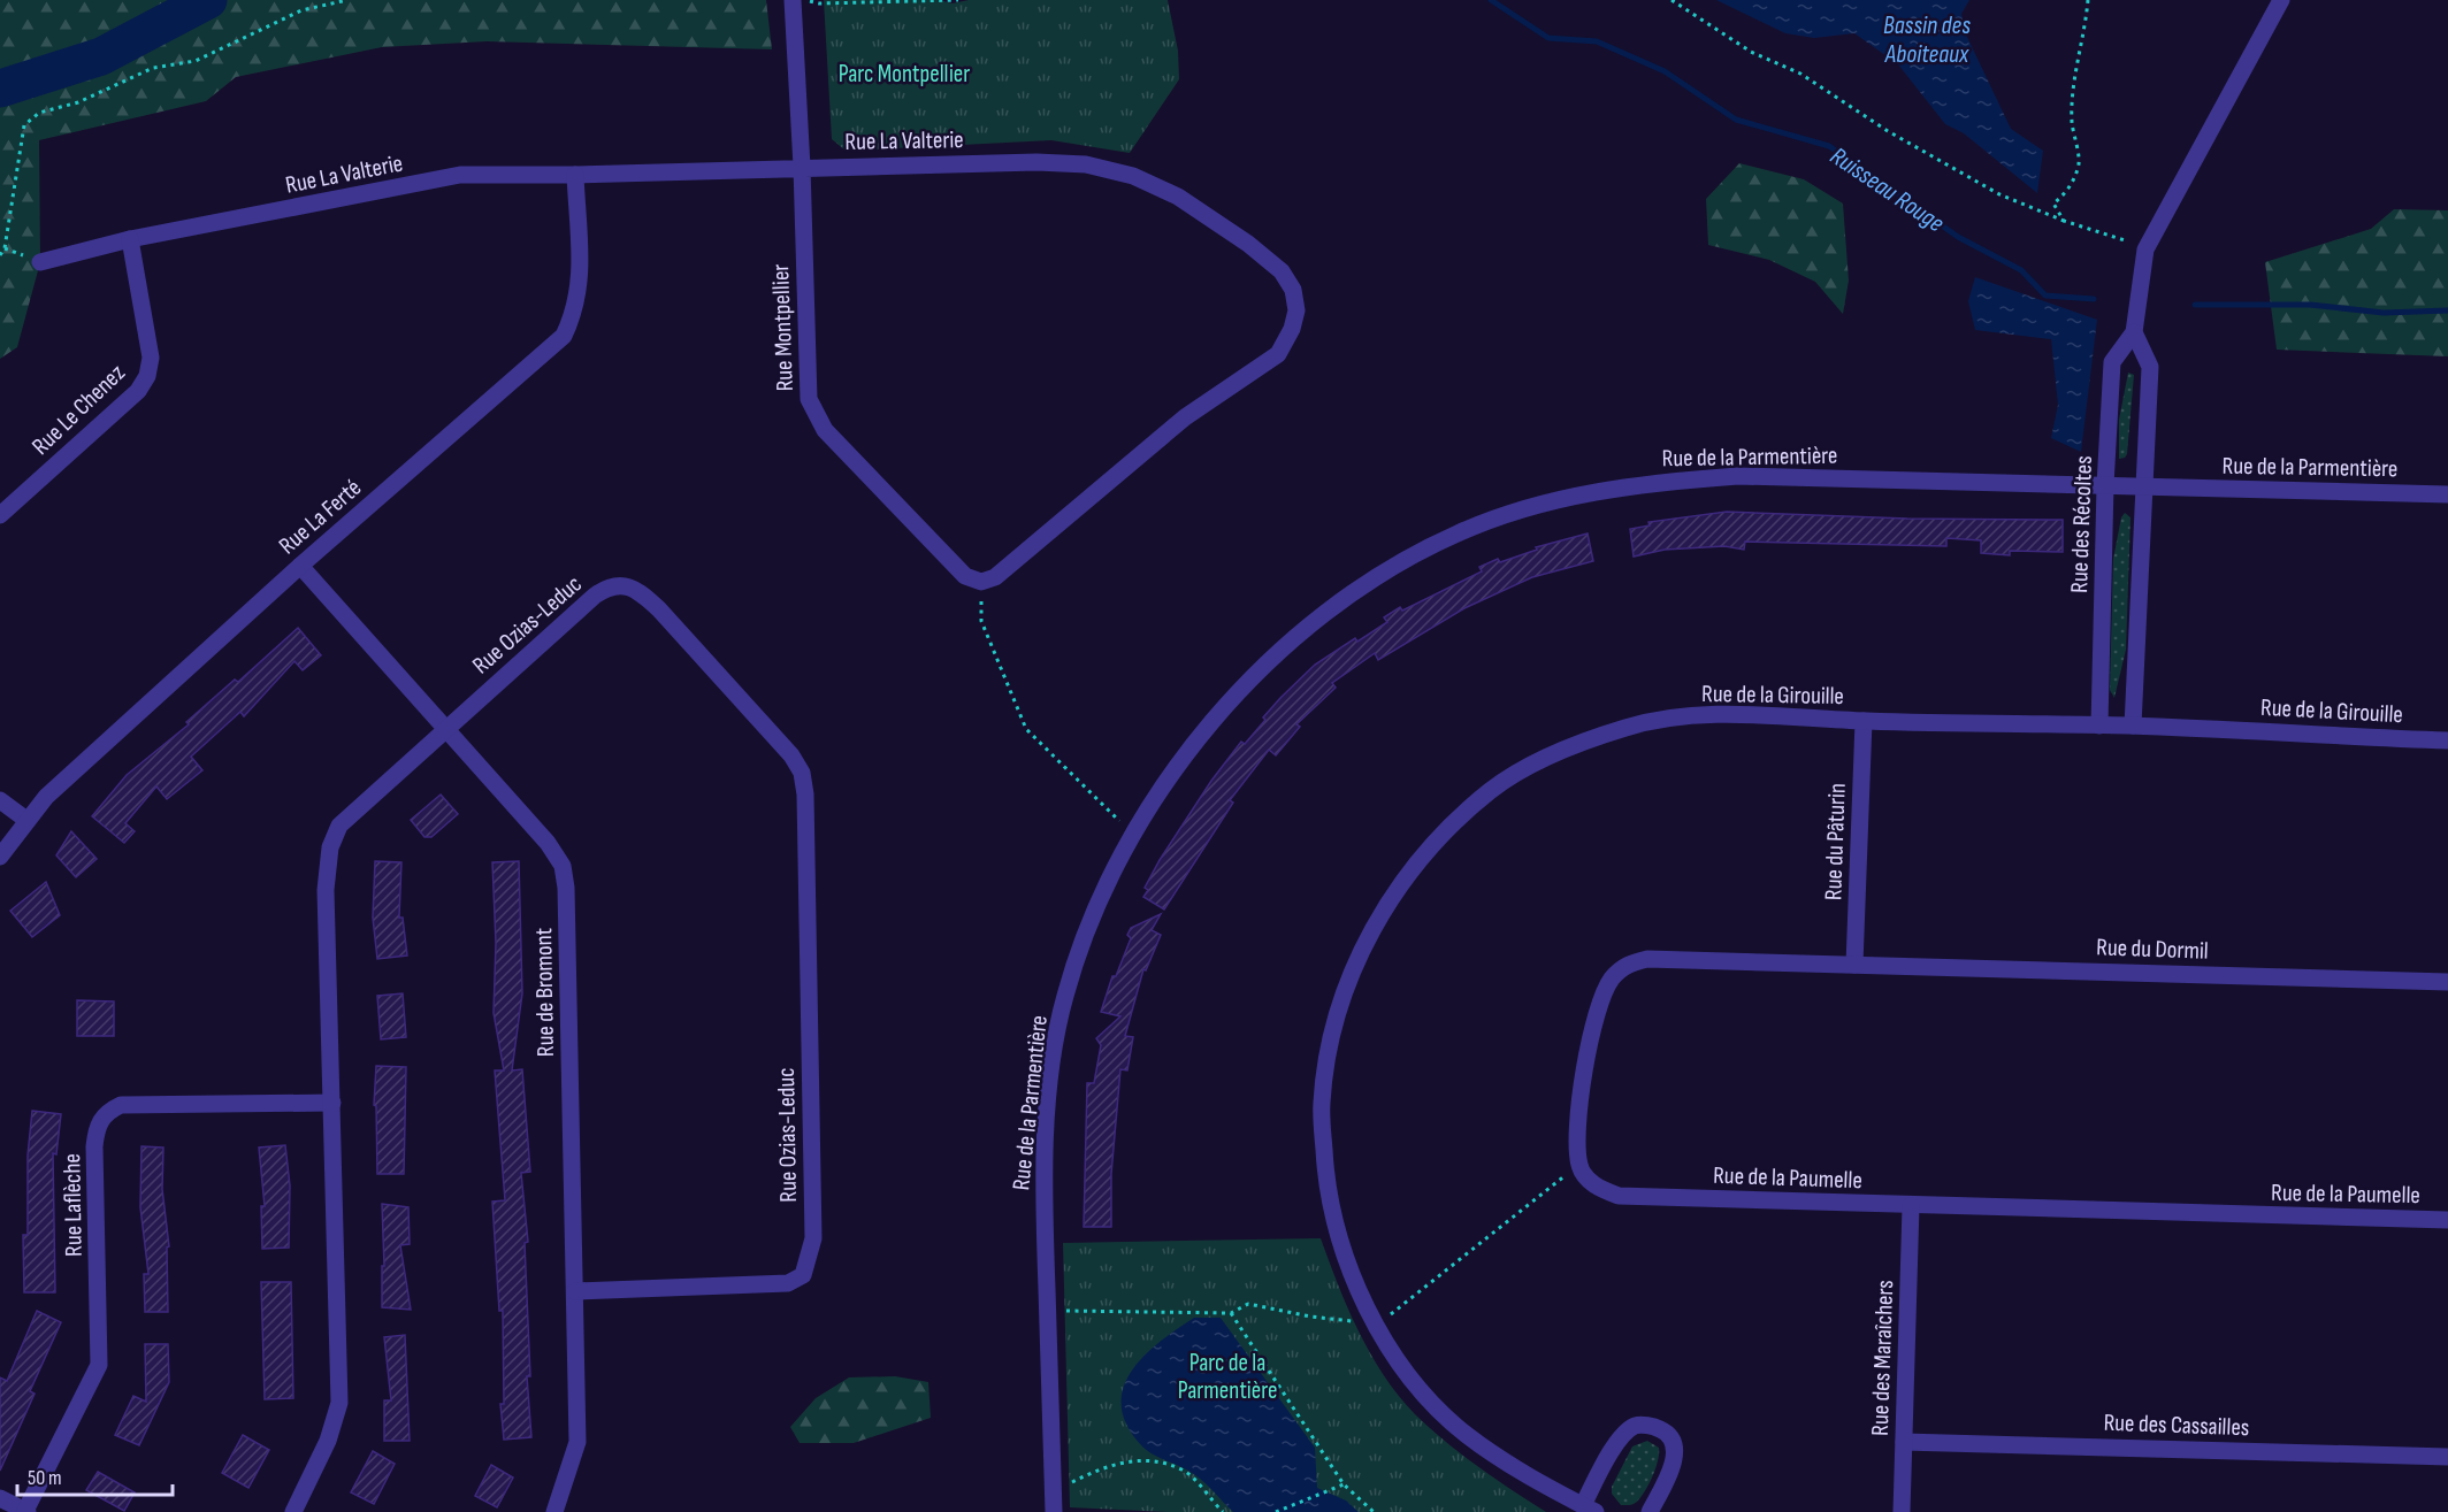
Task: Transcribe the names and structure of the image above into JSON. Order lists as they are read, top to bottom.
{
  "streets": {
    "street": [
      "Rue La Valterie",
      "Rue Montpellier",
      "Rue Le Chenez",
      "Rue de la Parmentière",
      "Rue La Ferté",
      "Rue des Récoltes",
      "Rue Ozias-Leduc",
      "Rue de la Girouille",
      "Rue du Pâturin",
      "Rue du Dormil",
      "Rue de Bromont",
      "Rue de la Paumelle",
      "Rue Laflèche",
      "Rue des Maraîchers",
      "Rue des Cassailles"
    ]
  },
  "crossings": [
    ["Rue La Valterie", "Rue Montpellier"],
    ["Rue La Valterie", "Rue Le Chenez"],
    ["Rue La Valterie", "Rue La Ferté"],
    ["Rue de la Parmentière", "Rue des Récoltes"],
    ["Rue La Ferté", "Rue de Bromont"],
    ["Rue des Récoltes", "Rue de la Girouille"],
    ["Rue Ozias-Leduc", "Rue de Bromont"],
    ["Rue Ozias-Leduc", "Rue Laflèche"],
    ["Rue de la Girouille", "Rue du Pâturin"],
    ["Rue du Pâturin", "Rue du Dormil"],
    ["Rue de la Paumelle", "Rue des Maraîchers"],
    ["Rue des Maraîchers", "Rue des Cassailles"]
  ],
  "water": ["Bassin des Aboiteaux", "Ruisseau Rouge"],
  "parks": ["Parc Montpellier", "Parc de la Parmentière"],
  "scale_bar": "50 m"
}
